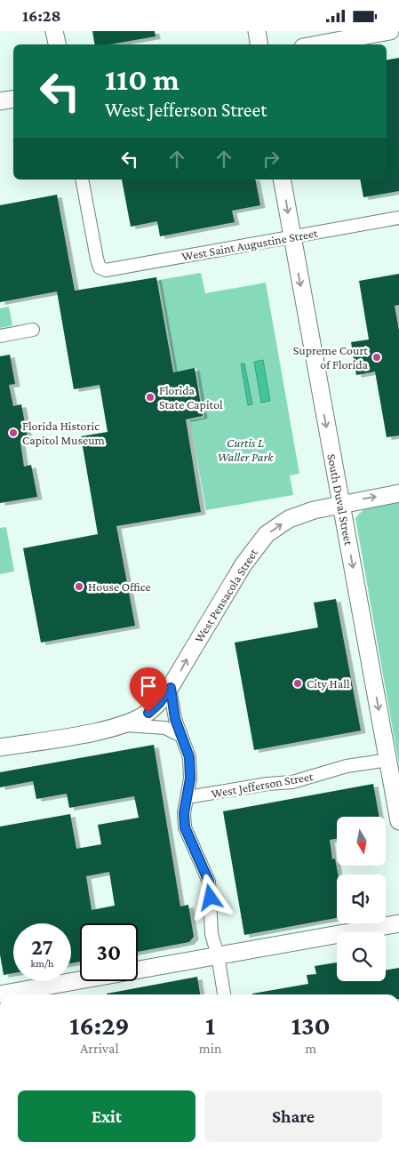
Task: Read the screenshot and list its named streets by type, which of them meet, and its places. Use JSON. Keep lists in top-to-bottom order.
{
  "streets": {
    "main road": ["South Duval Street", "West Pensacola Street"],
    "street": ["West Saint Augustine Street", "West Jefferson Street"]
  },
  "crossings": [
    ["West Saint Augustine Street", "South Duval Street"],
    ["South Duval Street", "West Pensacola Street"],
    ["South Duval Street", "West Jefferson Street"]
  ],
  "one_way": ["South Duval Street", "West Pensacola Street"],
  "parks": ["Curtis L Waller Park"],
  "places": [
    "Supreme Court of Florida",
    "Florida State Capitol",
    "Florida Historic Capitol Museum",
    "House Office",
    "City Hall"
  ],
  "north": "bottom",
  "page": {
    "status": "16:28",
    "turn": ["110 m", "West Jefferson Street"],
    "speed": "27 km/h",
    "limit": "30",
    "eta": [
      "16:29",
      "Arrival",
      "1",
      "min",
      "130",
      "m"
    ],
    "buttons": ["Exit", "Share"]
  }
}
